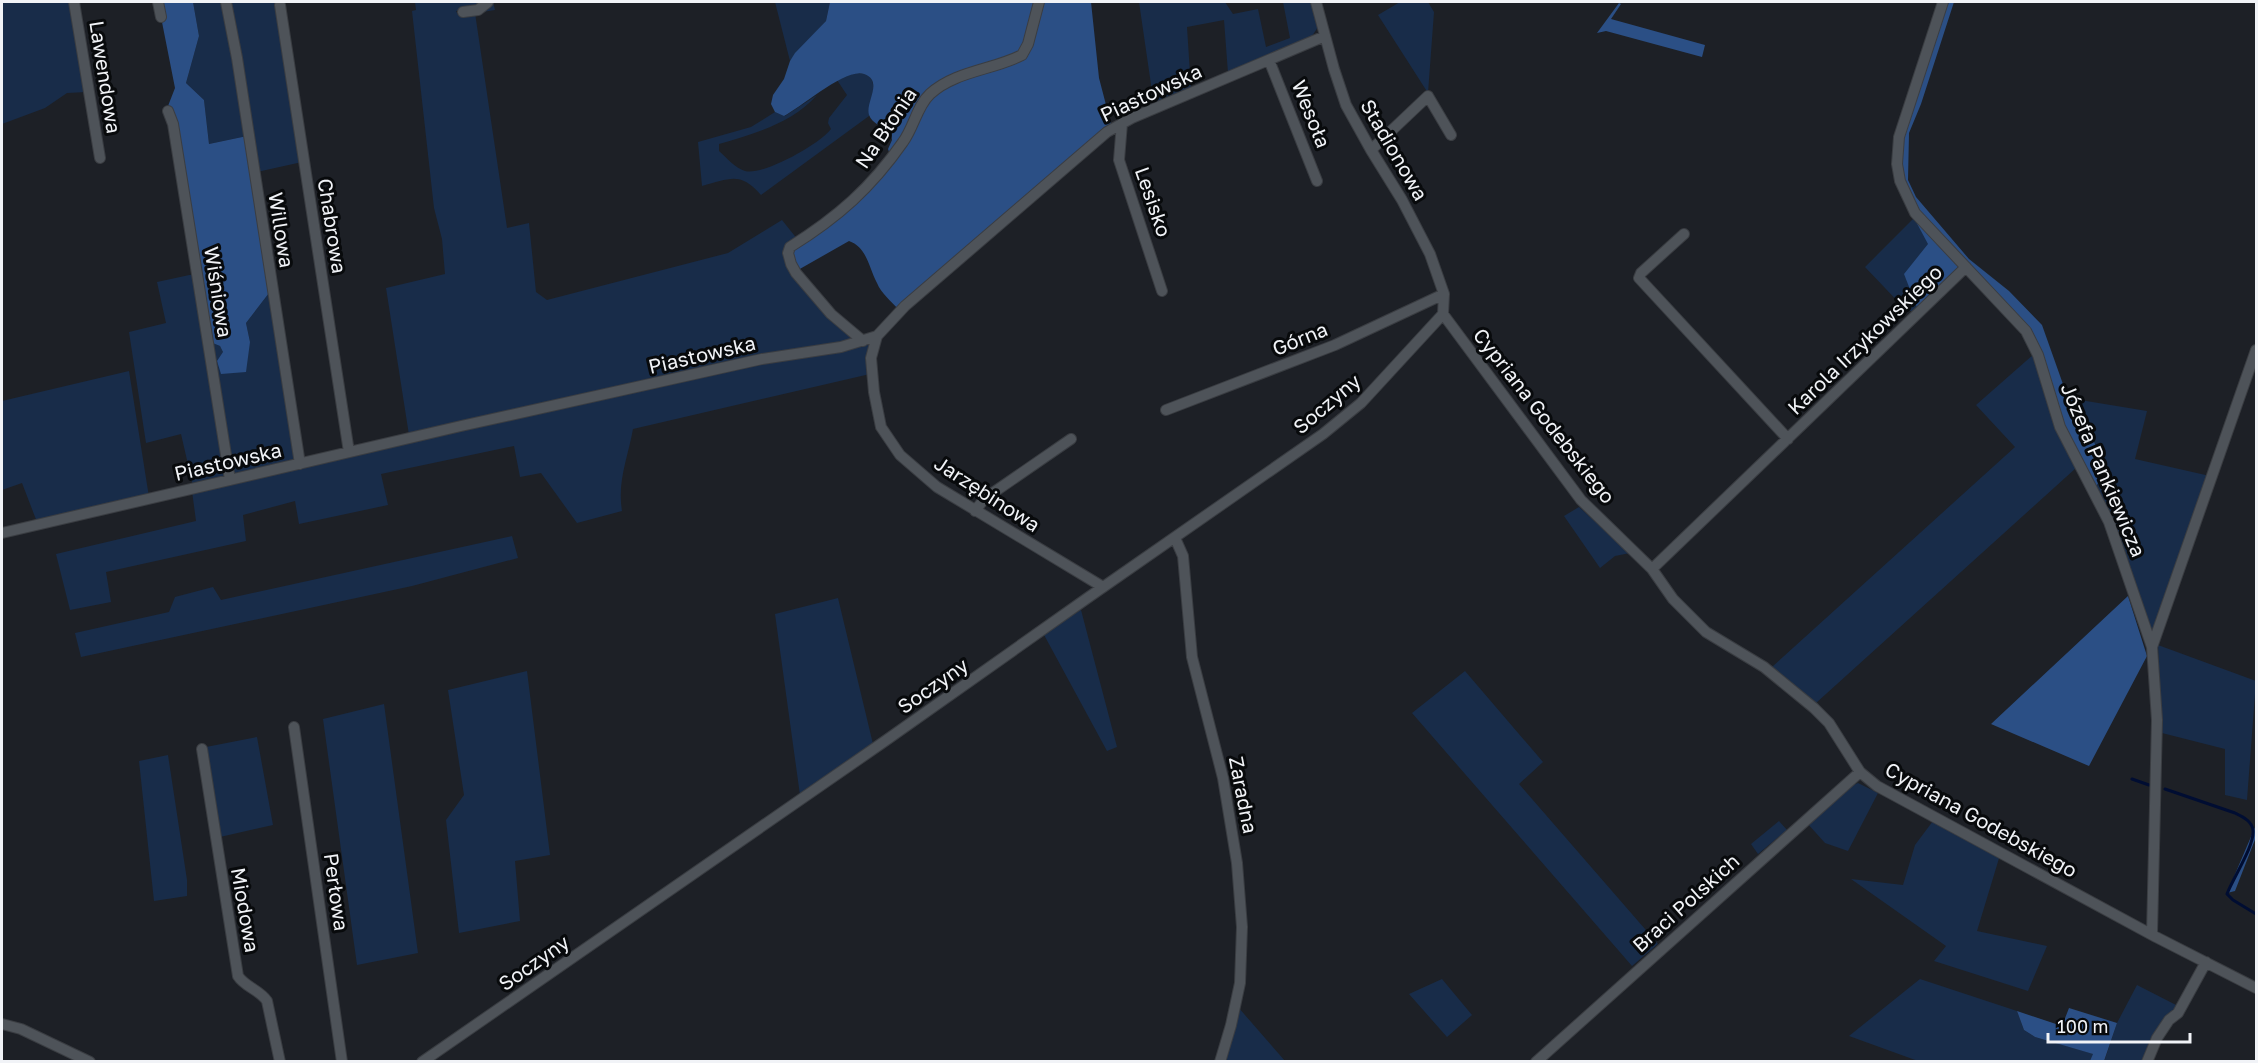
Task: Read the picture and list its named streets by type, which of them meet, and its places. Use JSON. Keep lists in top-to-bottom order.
{
  "streets": {
    "street": [
      "Lawendowa",
      "Piastowska",
      "Wesoła",
      "Na Błonia",
      "Stadionowa",
      "Lesisko",
      "Chabrowa",
      "Willowa",
      "Wiśniowa",
      "Górna",
      "Karola Irzykowskiego",
      "Soczyny",
      "Cypriana Godebskiego",
      "Józefa Pankiewicza",
      "Jarzębinowa",
      "Zaradna",
      "Perłowa",
      "Braci Polskich",
      "Miodowa"
    ]
  },
  "crossings": [
    ["Piastowska", "Wesoła"],
    ["Piastowska", "Na Błonia"],
    ["Piastowska", "Stadionowa"],
    ["Piastowska", "Lesisko"],
    ["Piastowska", "Chabrowa"],
    ["Piastowska", "Willowa"],
    ["Piastowska", "Wiśniowa"],
    ["Piastowska", "Jarzębinowa"],
    ["Stadionowa", "Górna"],
    ["Stadionowa", "Soczyny"],
    ["Stadionowa", "Cypriana Godebskiego"],
    ["Karola Irzykowskiego", "Cypriana Godebskiego"],
    ["Karola Irzykowskiego", "Józefa Pankiewicza"],
    ["Soczyny", "Cypriana Godebskiego"],
    ["Soczyny", "Jarzębinowa"],
    ["Soczyny", "Zaradna"],
    ["Cypriana Godebskiego", "Józefa Pankiewicza"],
    ["Cypriana Godebskiego", "Braci Polskich"]
  ],
  "scale_bar": "100 m"
}
